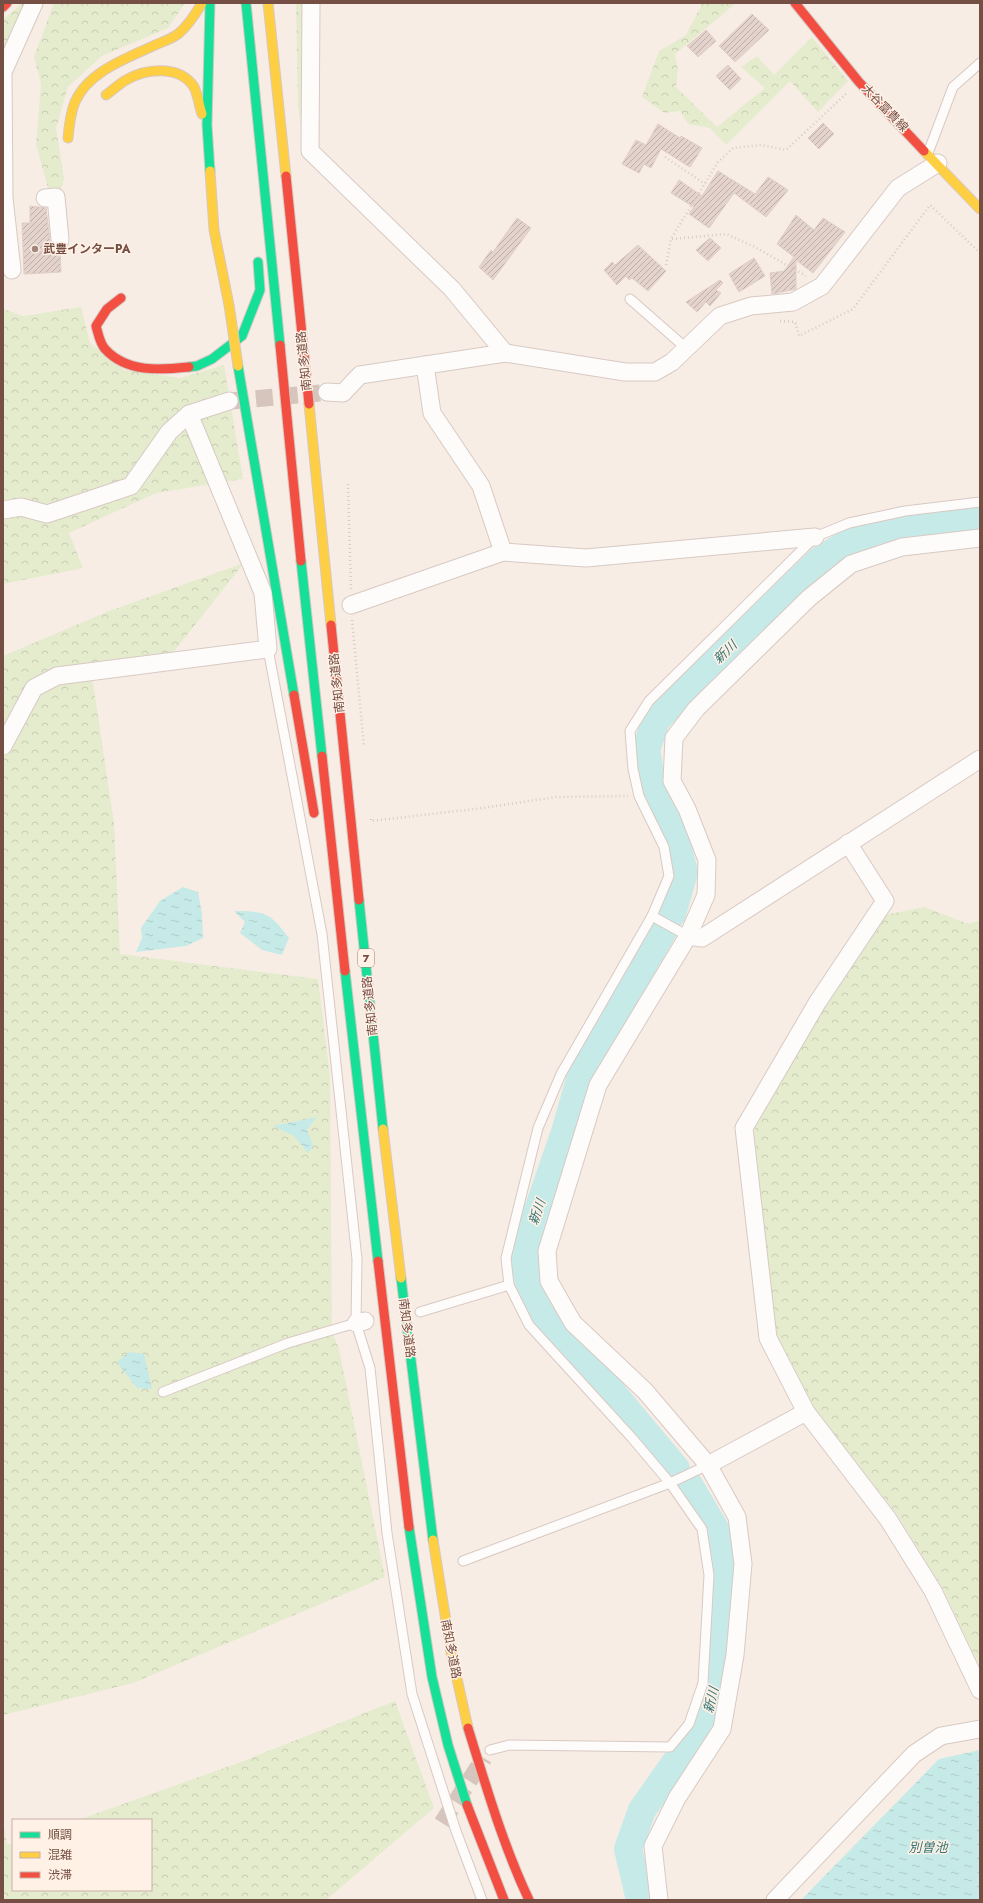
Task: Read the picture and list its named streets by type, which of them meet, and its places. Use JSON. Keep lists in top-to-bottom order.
{
  "streets": {
    "main road": ["大谷富貴線", "南知多道路", "7"]
  },
  "water": ["新川", "別曽池"],
  "places": ["武豊インターPA"],
  "legend": ["順調", "混雑", "渋滞"]
}
